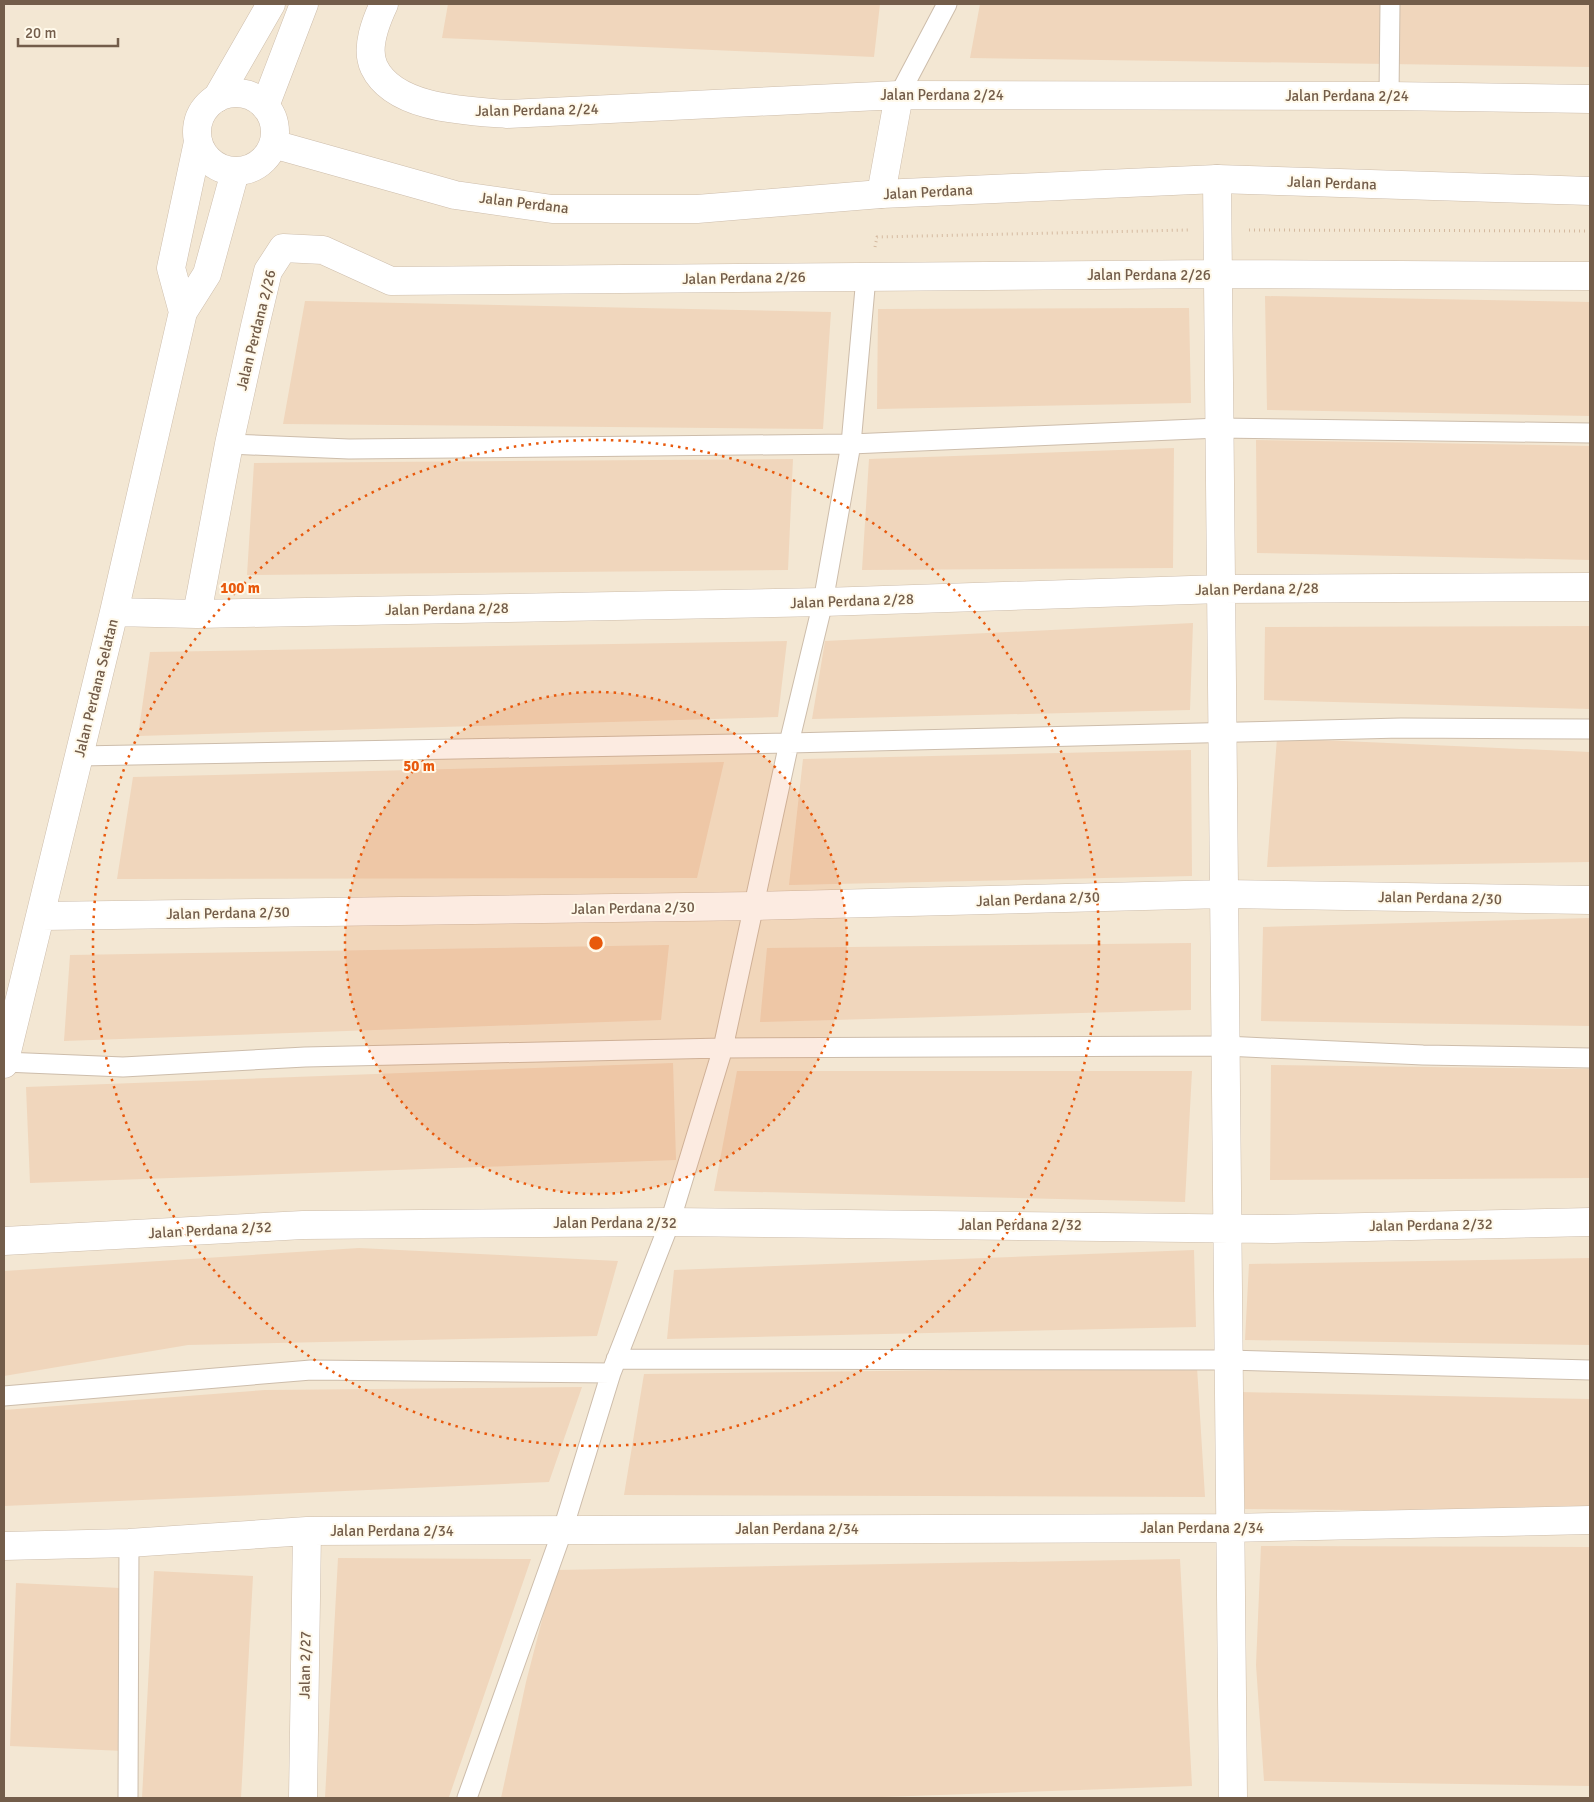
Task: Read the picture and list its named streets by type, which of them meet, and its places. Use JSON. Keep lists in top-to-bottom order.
{
  "streets": {
    "street": [
      "Jalan Perdana 2/24",
      "Jalan Perdana",
      "Jalan Perdana 2/26",
      "Jalan Perdana 2/28",
      "Jalan Perdana Selatan",
      "Jalan Perdana 2/30",
      "Jalan Perdana 2/32",
      "Jalan Perdana 2/34",
      "Jalan 2/27"
    ]
  },
  "crossings": [
    ["Jalan Perdana 2/26", "Jalan Perdana 2/28"],
    ["Jalan Perdana 2/28", "Jalan Perdana Selatan"],
    ["Jalan Perdana Selatan", "Jalan Perdana 2/30"],
    ["Jalan Perdana 2/34", "Jalan 2/27"]
  ],
  "scale_bar": "20 m",
  "rings": ["100 m", "50 m"]
}
